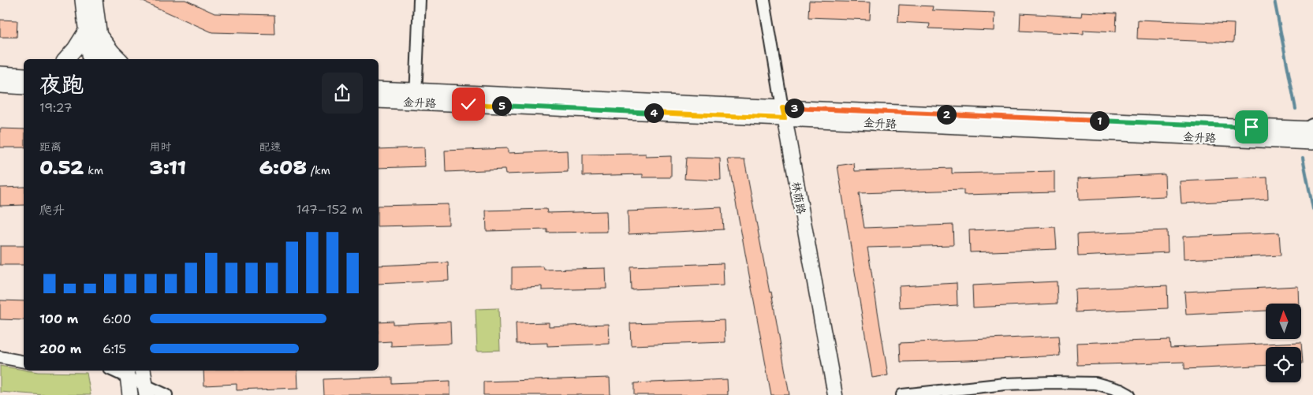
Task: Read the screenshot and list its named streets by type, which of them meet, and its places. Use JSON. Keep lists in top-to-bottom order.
{
  "streets": {
    "main road": ["金升路"],
    "street": ["林荫路"]
  },
  "crossings": [
    ["金升路", "林荫路"]
  ],
  "north": "top",
  "page": {
    "heading": ["夜跑", "19:27"],
    "pins": [
      "5",
      "3",
      "4",
      "2",
      "1"
    ],
    "stats": [
      ["距离", "0.52 km"],
      ["用时", "3:11"],
      ["配速", "6:08 /km"]
    ],
    "chart": ["爬升", "147–152 m"],
    "list": [
      {
        "name": "100 m",
        "note": "6:00"
      },
      {
        "name": "200 m",
        "note": "6:15"
      }
    ]
  }
}
